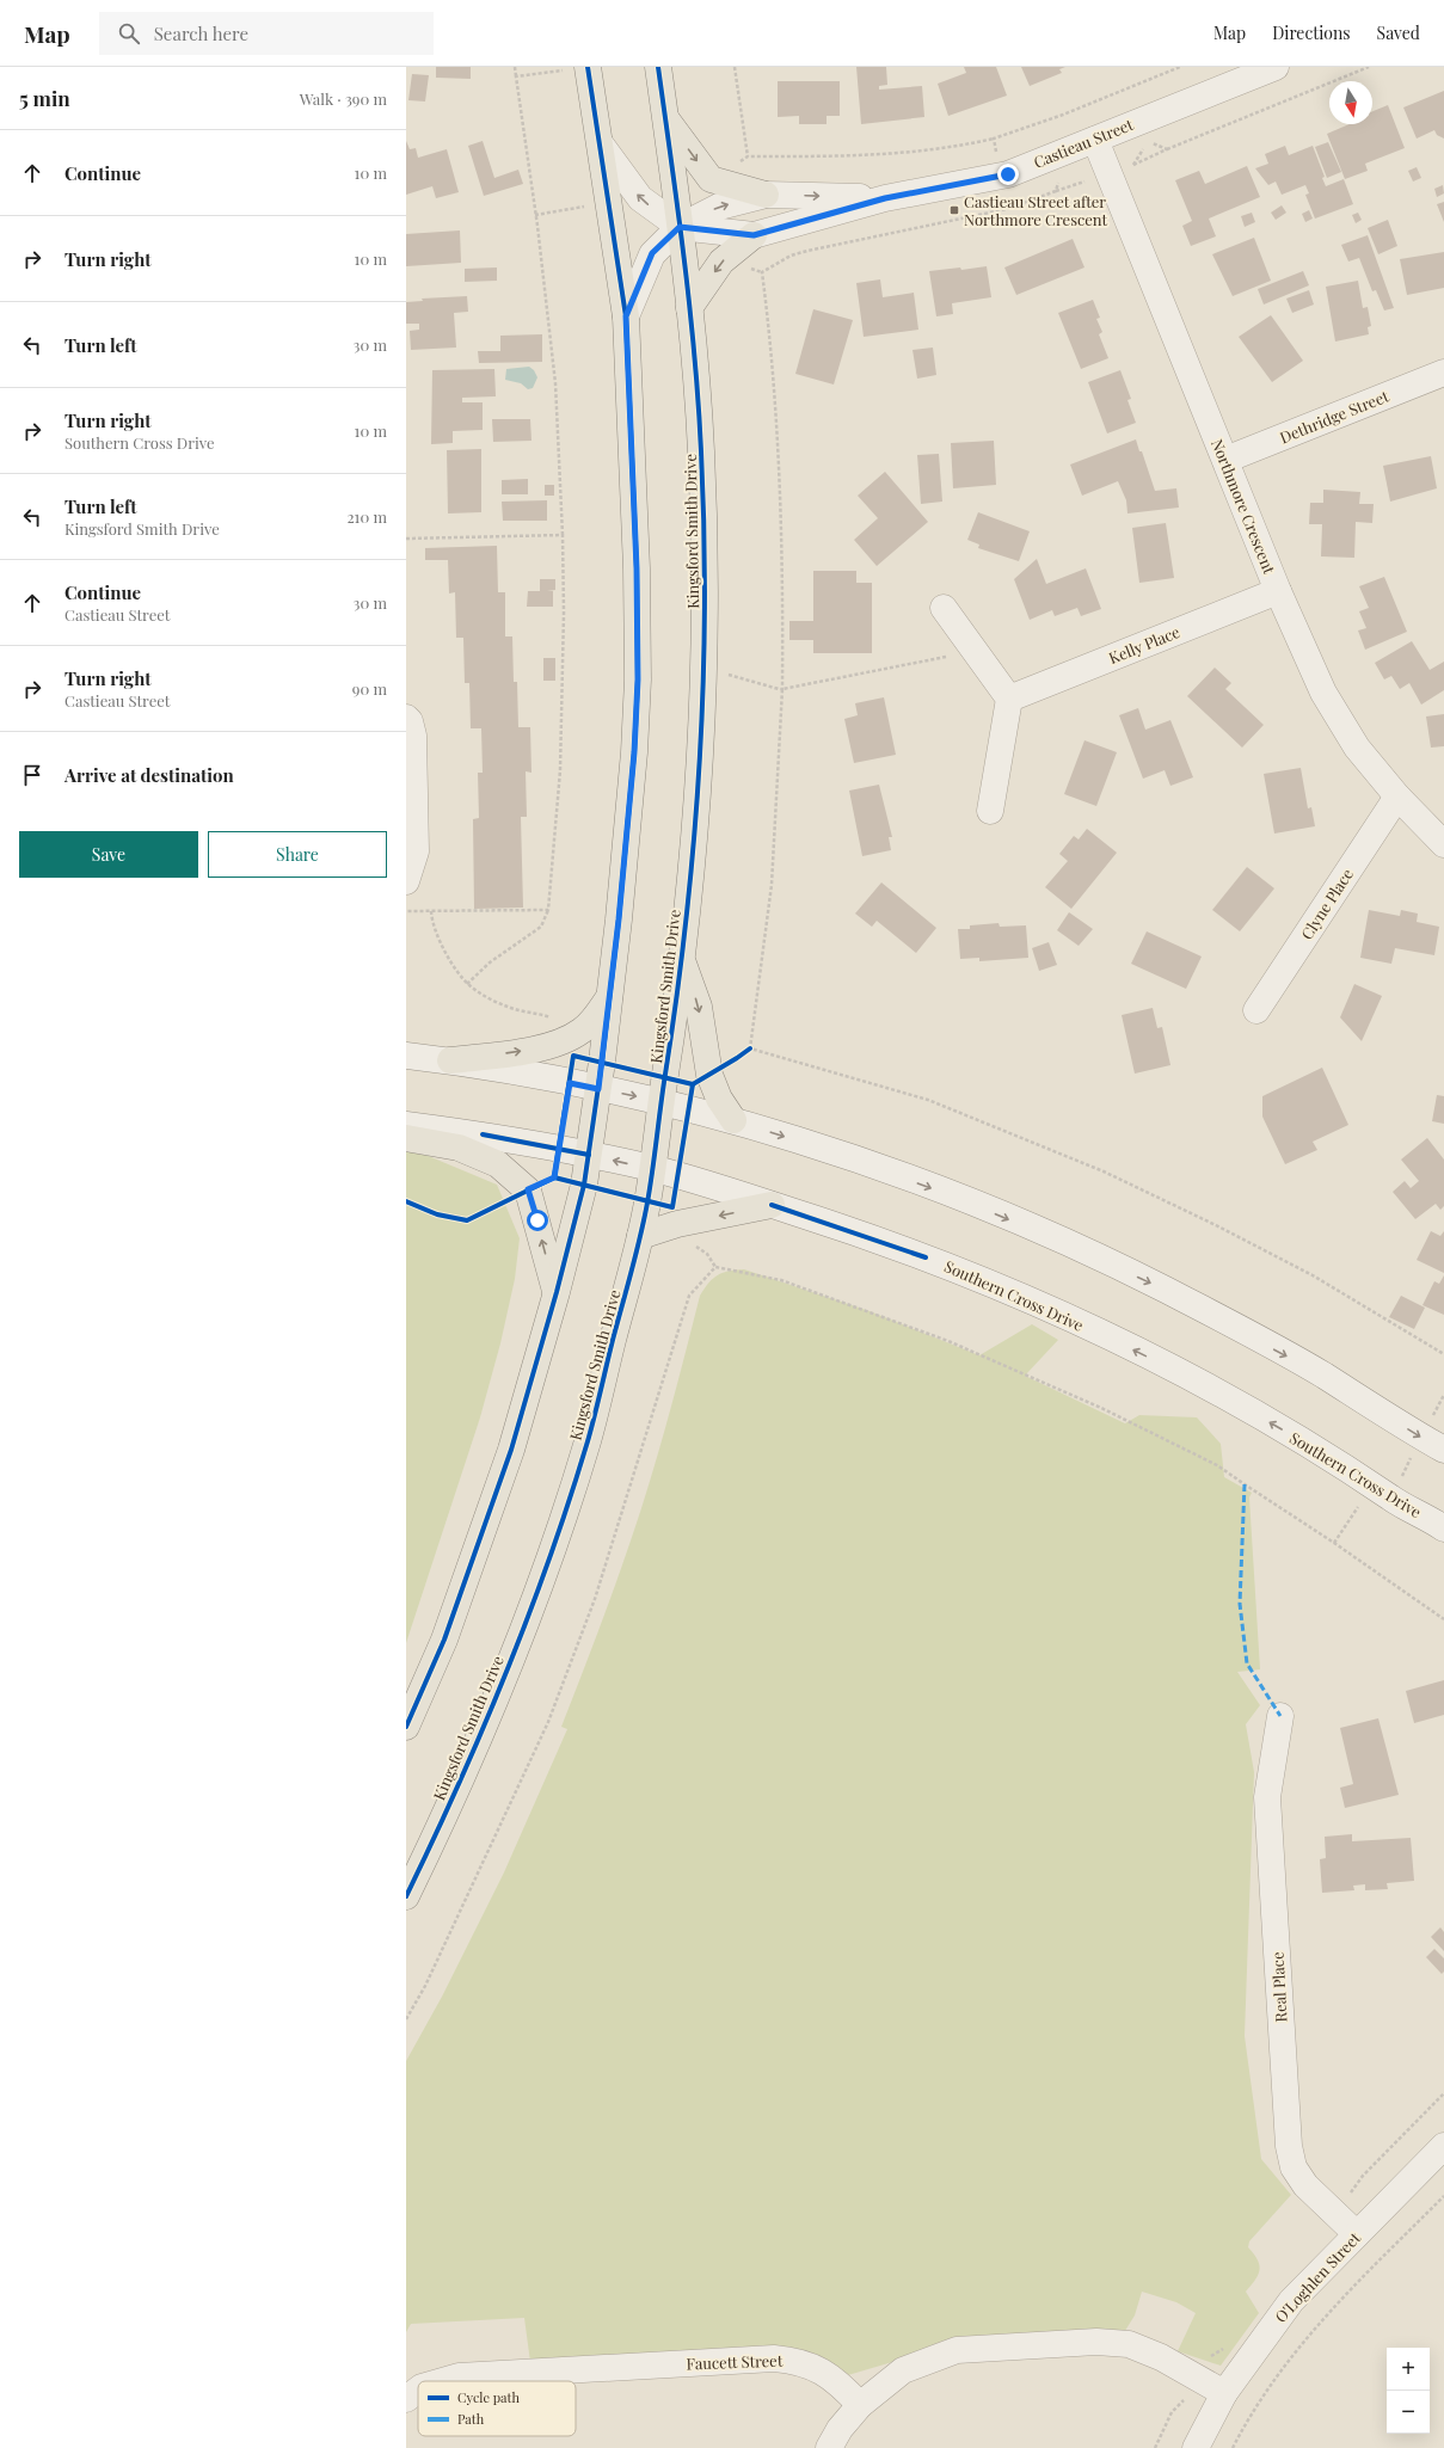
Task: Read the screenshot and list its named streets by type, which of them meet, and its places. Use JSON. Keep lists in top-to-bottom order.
{
  "streets": {
    "main road": ["Kingsford Smith Drive"],
    "street": [
      "Castieau Street",
      "Dethridge Street",
      "Northmore Crescent",
      "Kelly Place",
      "Clyne Place",
      "Southern Cross Drive",
      "Real Place",
      "O'Loghlen Street",
      "Faucett Street"
    ]
  },
  "crossings": [
    ["Castieau Street", "Northmore Crescent"],
    ["Castieau Street", "Kingsford Smith Drive"],
    ["Dethridge Street", "Northmore Crescent"],
    ["Northmore Crescent", "Kelly Place"],
    ["Northmore Crescent", "Clyne Place"],
    ["Kingsford Smith Drive", "Southern Cross Drive"],
    ["Real Place", "O'Loghlen Street"]
  ],
  "places": {
    "transit": ["Castieau Street after Northmore Crescent"]
  },
  "legend": ["Cycle path", "Path"],
  "north": "bottom",
  "page": {
    "header": "Map",
    "search": "Search here",
    "nav": ["Map", "Directions", "Saved"],
    "heading": ["5 min", "Walk · 390 m"],
    "list": [
      ["Continue", "10 m"],
      ["Turn right", "10 m"],
      ["Turn left", "30 m"],
      ["Turn right", "Southern Cross Drive", "10 m"],
      ["Turn left", "Kingsford Smith Drive", "210 m"],
      ["Continue", "Castieau Street", "30 m"],
      ["Turn right", "Castieau Street", "90 m"],
      "Arrive at destination"
    ],
    "buttons": ["Save", "Share"],
    "map_buttons": ["+", "−"]
  }
}
